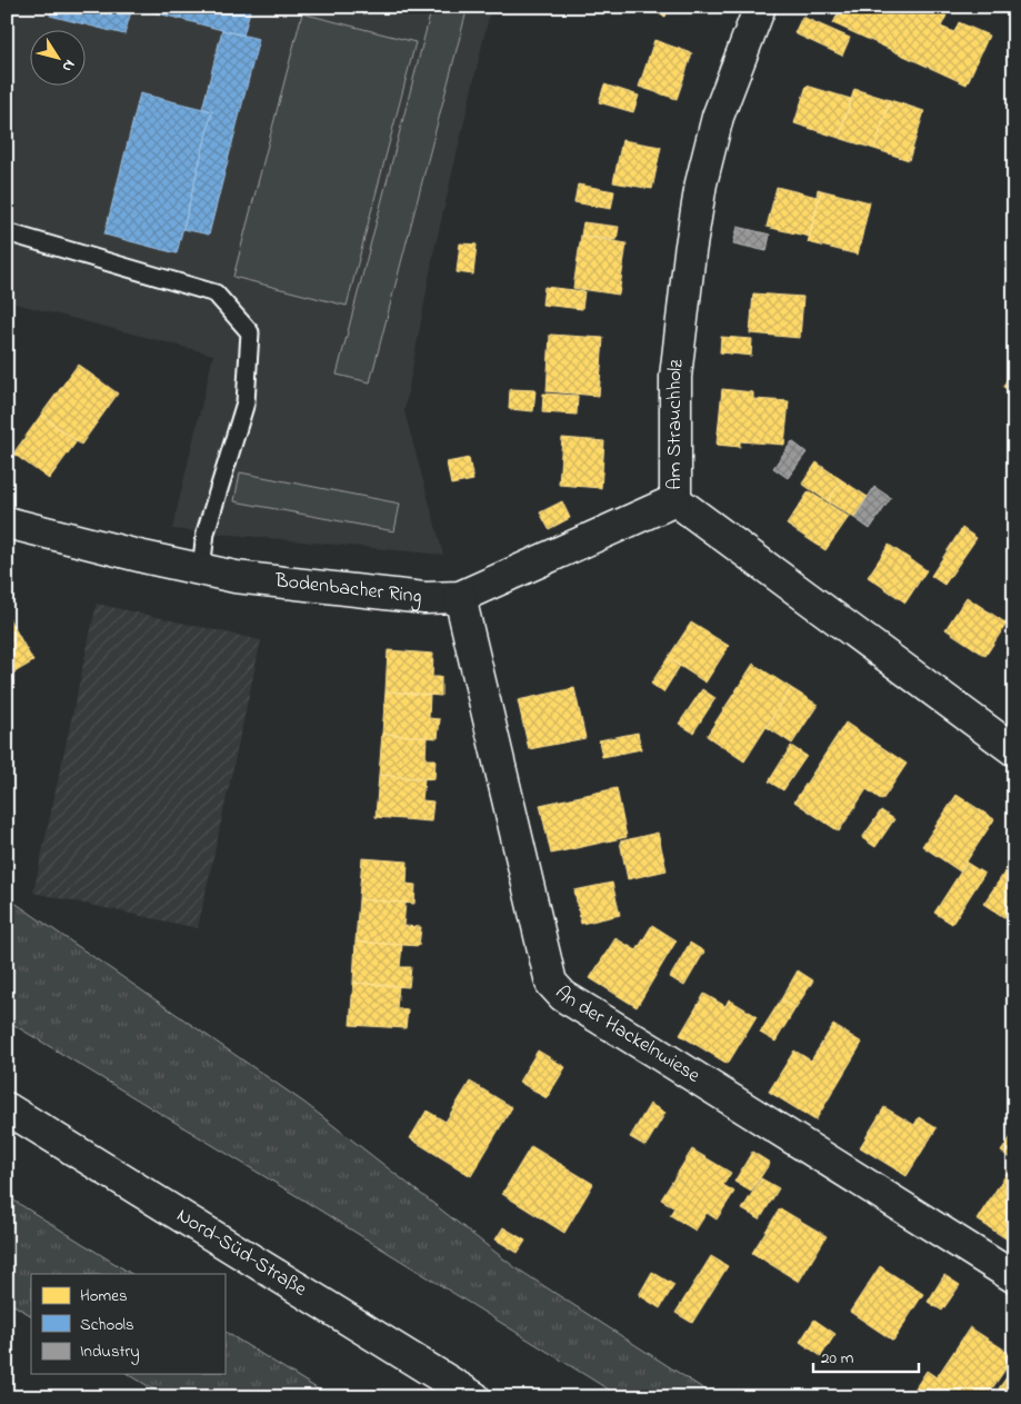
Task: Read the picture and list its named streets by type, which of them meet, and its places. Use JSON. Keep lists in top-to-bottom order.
{
  "streets": {
    "street": [
      "Am Strauchholz",
      "Bodenbacher Ring",
      "An der Hackelnwiese",
      "Nord-Süd-Straße"
    ]
  },
  "crossings": [
    ["Am Strauchholz", "Bodenbacher Ring"],
    ["Bodenbacher Ring", "An der Hackelnwiese"]
  ],
  "legend": ["Homes", "Schools", "Industry"],
  "scale_bar": "20 m",
  "north": "bottom right"
}
